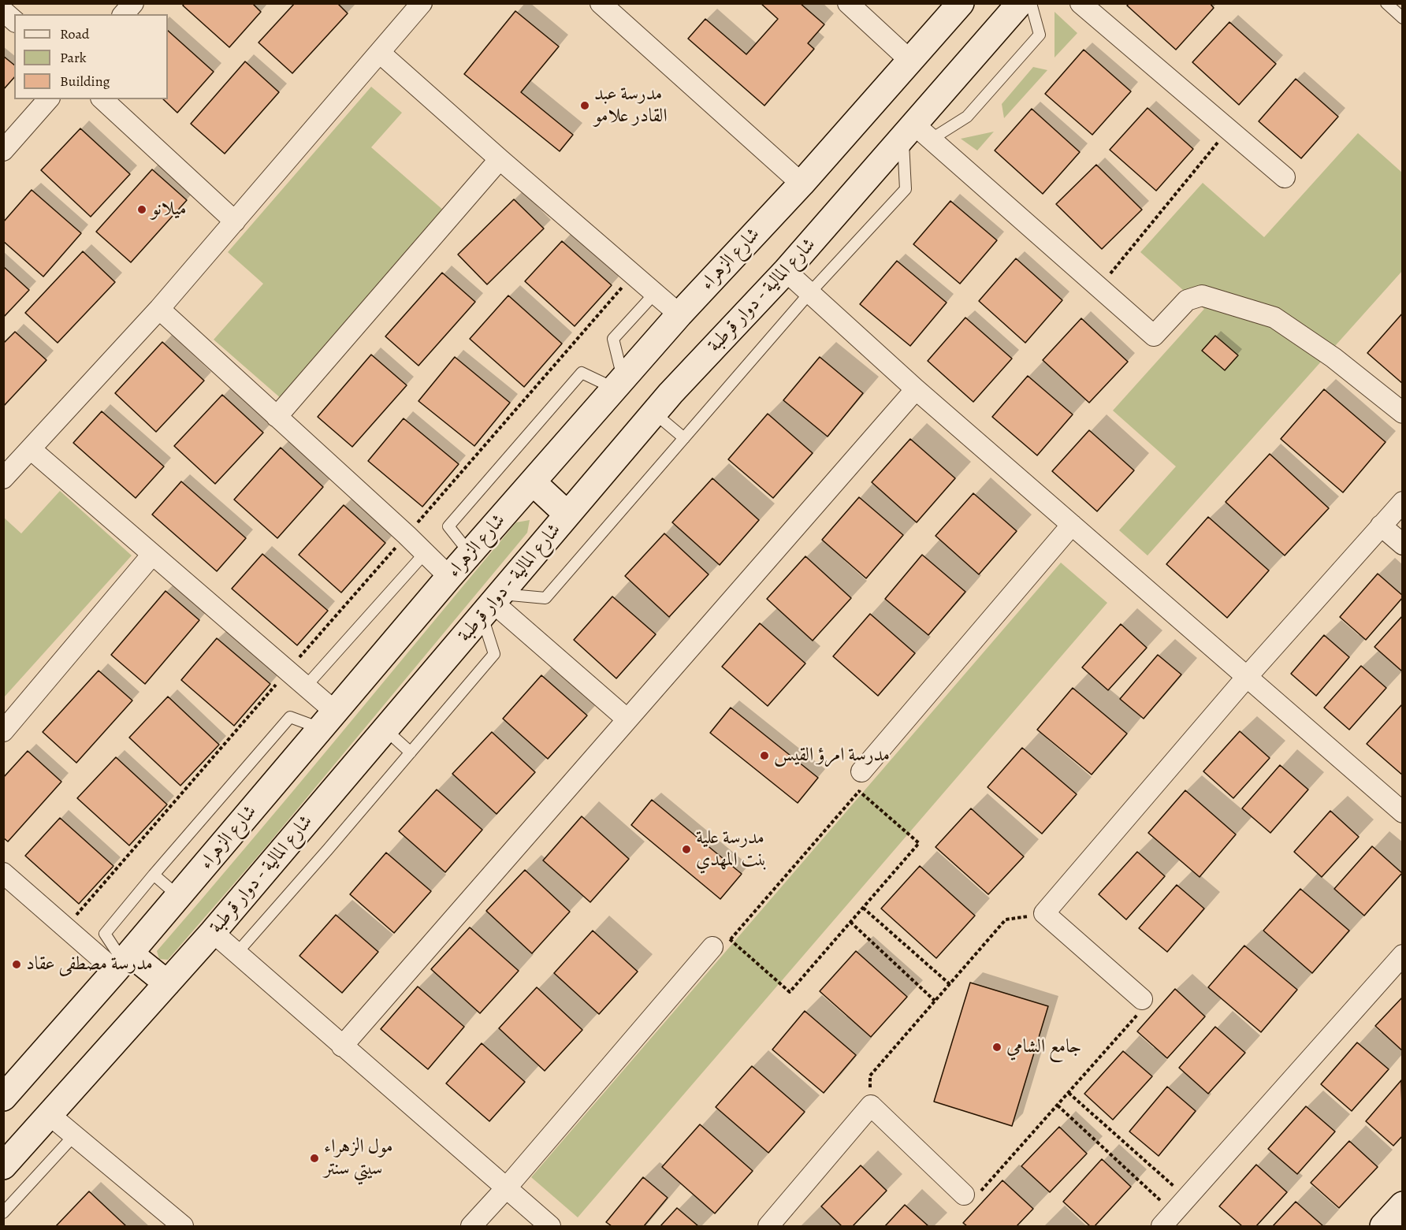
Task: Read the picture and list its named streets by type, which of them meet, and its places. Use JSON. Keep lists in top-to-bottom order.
{
  "streets": {
    "main road": ["شارع الزهراء", "شارع المالية - دوار قرطبة"]
  },
  "places": [
    "مدرسة عبد القادر علامو",
    "ميلانو",
    "مدرسة امرؤ القيس",
    "مدرسة علية بنت المهدي",
    "مدرسة مصطفى عقاد",
    "جامع الشامي",
    "مول الزهراء سيتي سنتر"
  ],
  "legend": ["Road", "Park", "Building"]
}
